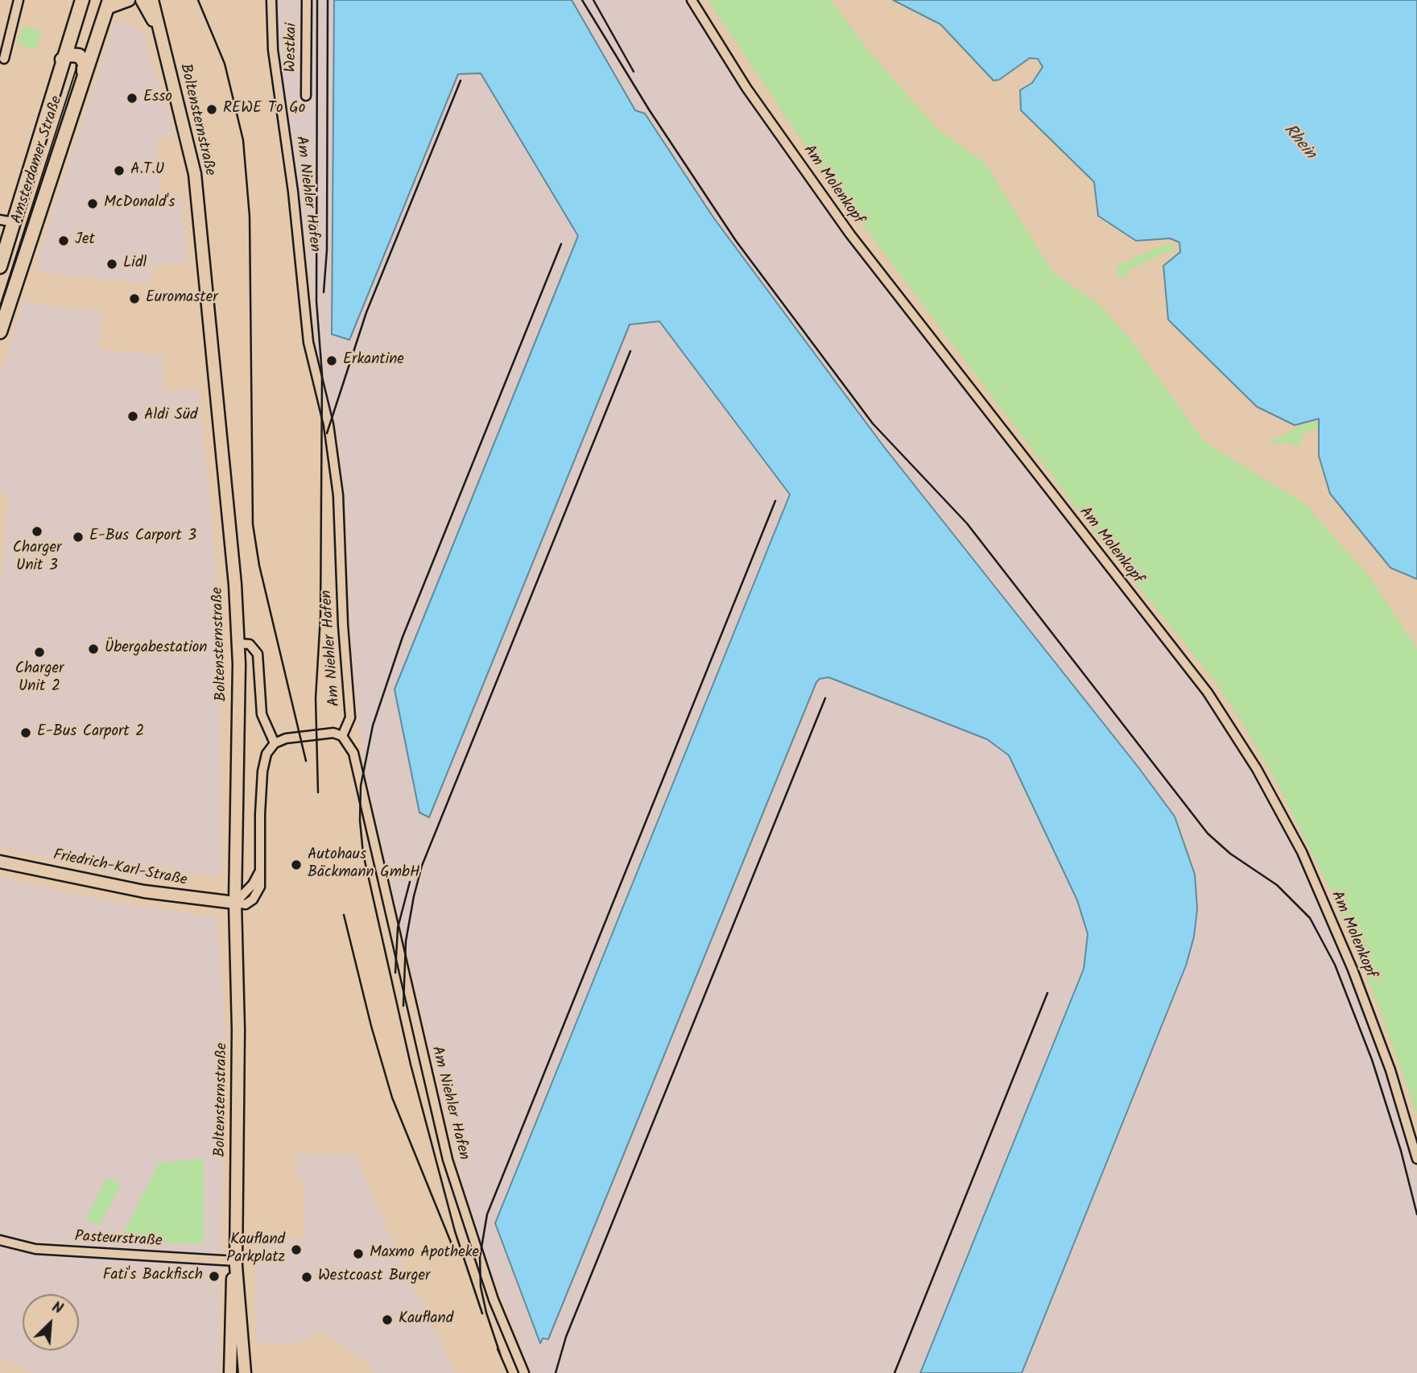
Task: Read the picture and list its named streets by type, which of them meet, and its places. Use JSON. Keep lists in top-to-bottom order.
{
  "streets": {
    "main road": ["Boltensternstraße", "Amsterdamer Straße", "Friedrich-Karl-Straße"],
    "street": [
      "Westkai",
      "Am Molenkopf",
      "Am Niehler Hafen",
      "Pasteurstraße"
    ]
  },
  "crossings": [
    ["Boltensternstraße", "Friedrich-Karl-Straße"],
    ["Boltensternstraße", "Pasteurstraße"]
  ],
  "water": ["Rhein"],
  "places": [
    "Esso",
    "REWE To Go",
    "A.T.U",
    "McDonald's",
    "Jet",
    "Lidl",
    "Euromaster",
    "Erkantine",
    "Aldi Süd",
    "Charger Unit 3",
    "E-Bus Carport 3",
    "Übergabestation",
    "Charger Unit 2",
    "E-Bus Carport 2",
    "Autohaus Bäckmann GmbH",
    "Kaufland Parkplatz",
    "Maxmo Apotheke",
    "Fati's Backfisch",
    "Westcoast Burger",
    "Kaufland"
  ],
  "north": "top right"
}
